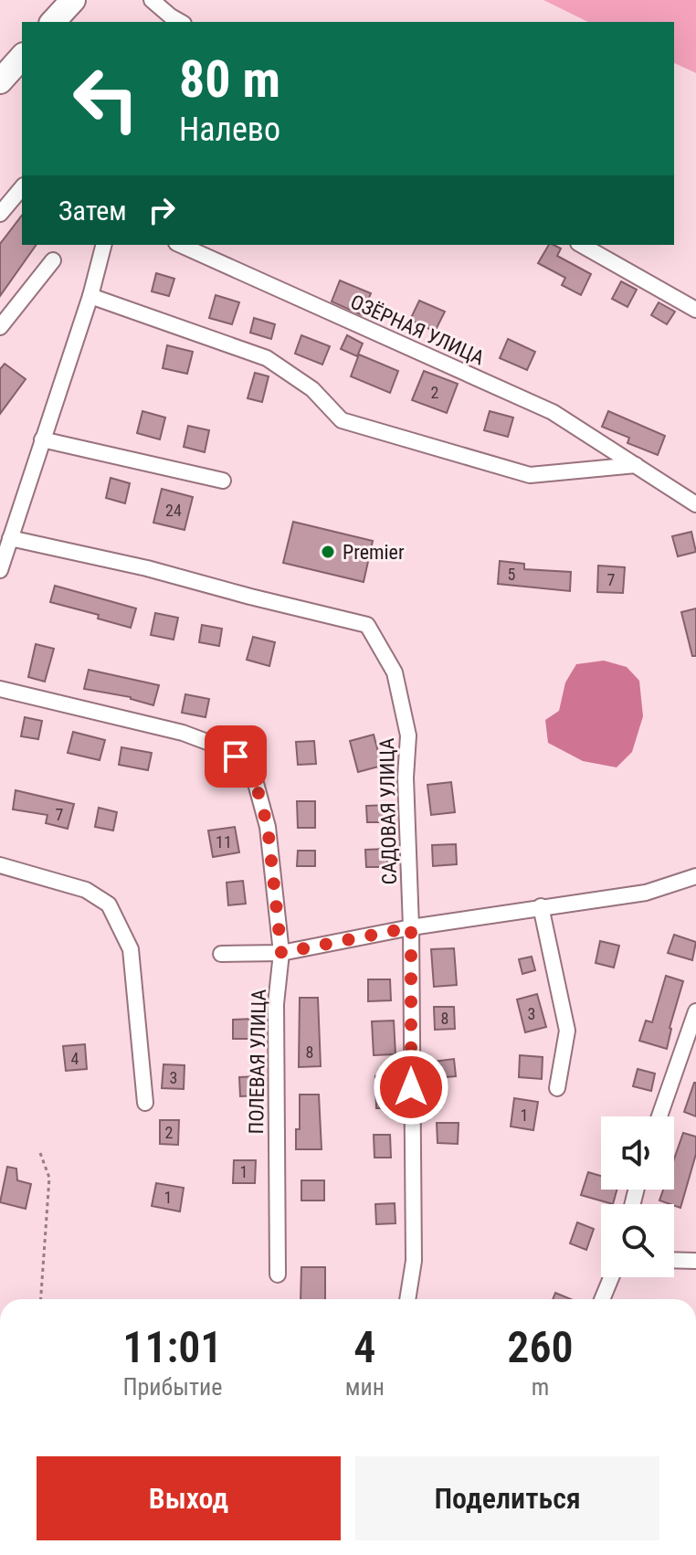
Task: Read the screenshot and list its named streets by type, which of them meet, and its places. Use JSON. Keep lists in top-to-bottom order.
{
  "streets": {
    "street": ["ОЗЁРНАЯ УЛИЦА", "САДОВАЯ УЛИЦА", "ПОЛЕВАЯ УЛИЦА"]
  },
  "places": ["Premier"],
  "house_numbers": [
    "2",
    "24",
    "5",
    "7",
    "7",
    "11",
    "3",
    "8",
    "8",
    "4",
    "3",
    "1",
    "2",
    "1",
    "1"
  ],
  "page": {
    "turn": ["80 m", "Налево"],
    "then": "Затем",
    "eta": [
      "11:01",
      "Прибытие",
      "4",
      "мин",
      "260",
      "m"
    ],
    "buttons": ["Выход", "Поделиться"]
  }
}
